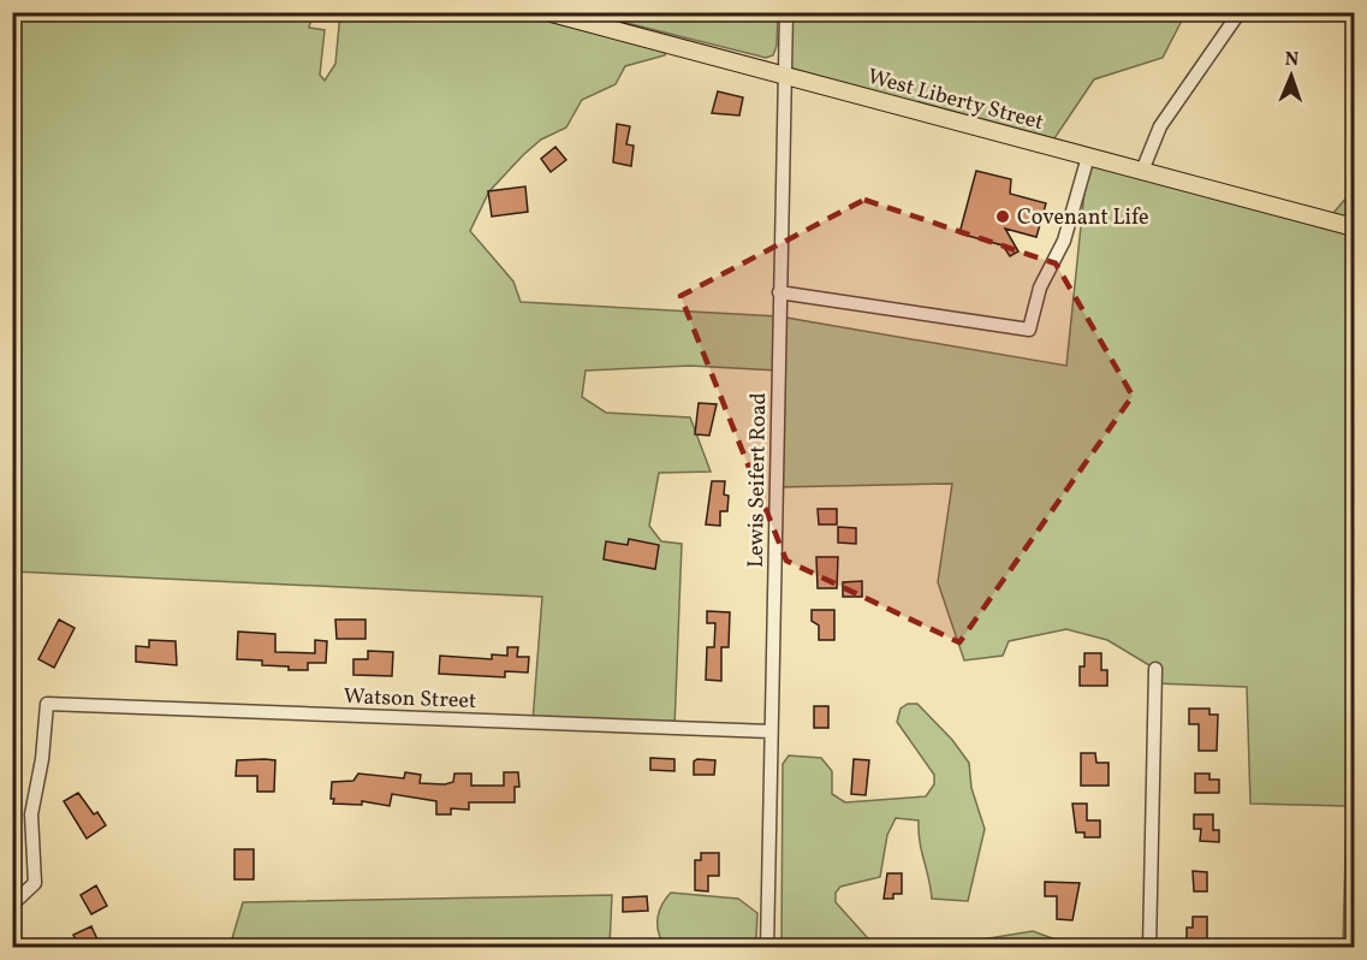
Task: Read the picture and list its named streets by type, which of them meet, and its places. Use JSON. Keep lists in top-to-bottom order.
{
  "streets": {
    "main road": ["West Liberty Street"],
    "street": ["Lewis Seifert Road", "Watson Street"]
  },
  "crossings": [
    ["West Liberty Street", "Lewis Seifert Road"],
    ["Lewis Seifert Road", "Watson Street"]
  ],
  "places": ["Covenant Life"],
  "north": "top"
}
